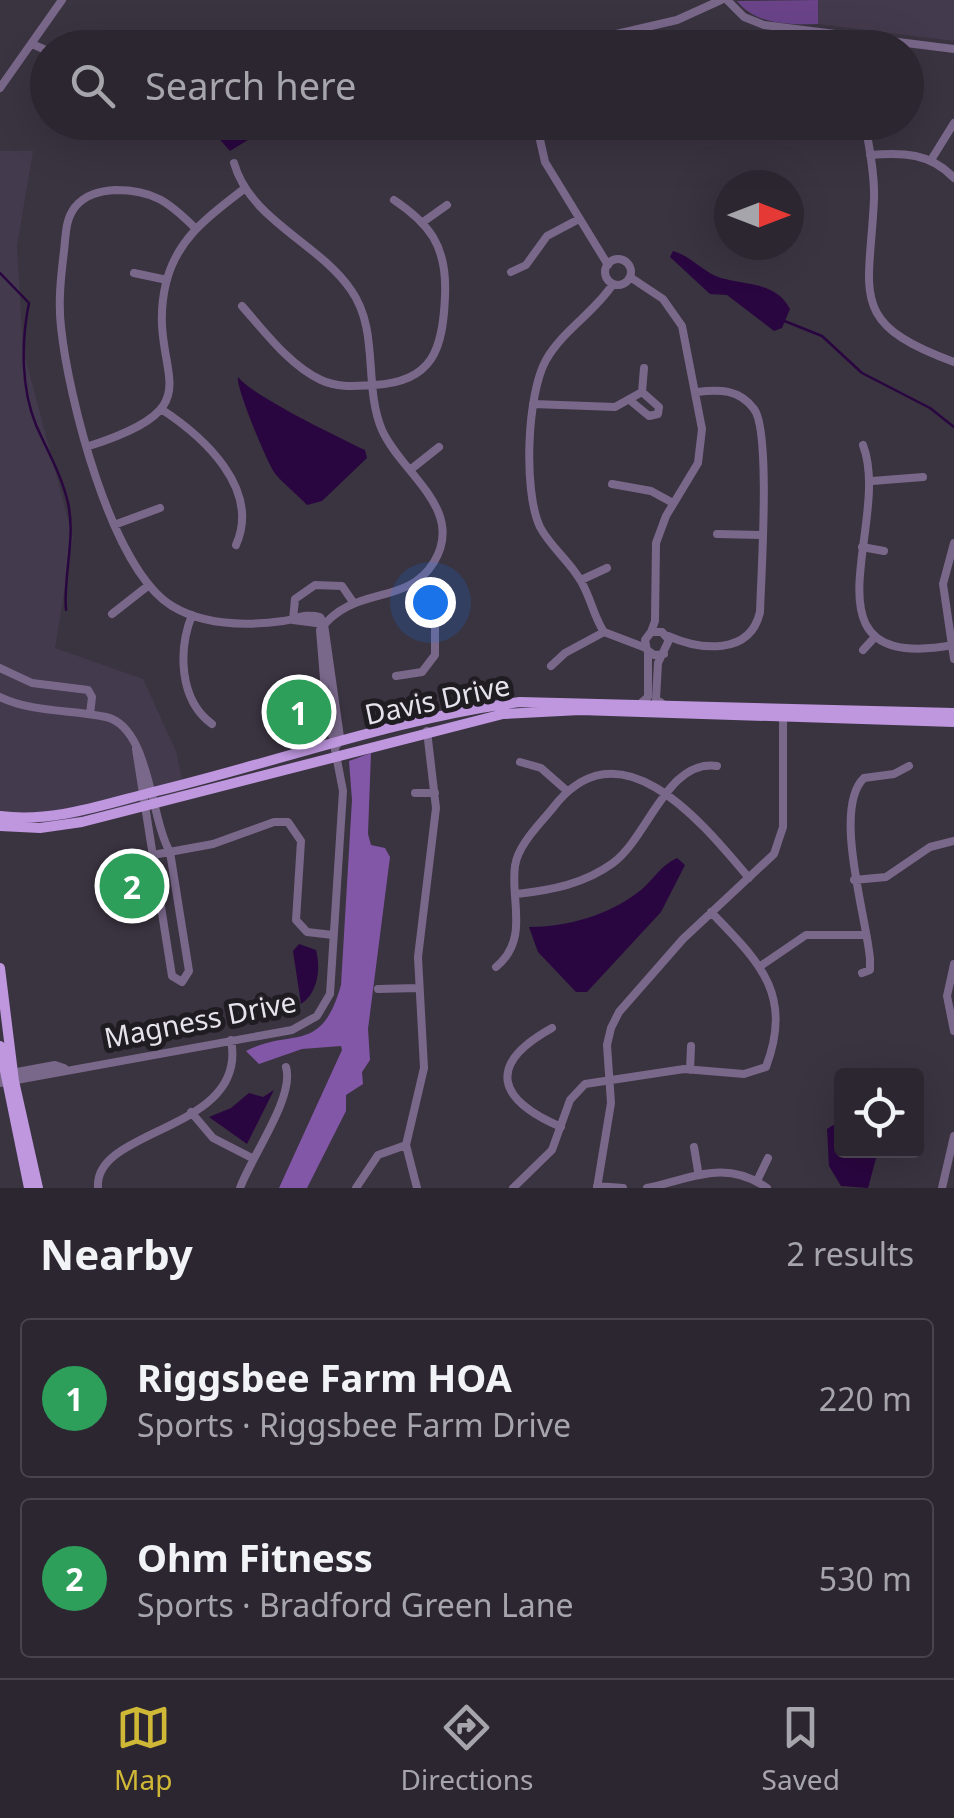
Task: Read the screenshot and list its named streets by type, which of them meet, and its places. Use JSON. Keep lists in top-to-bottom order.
{
  "streets": {
    "main road": ["Davis Drive"],
    "street": ["Magness Drive"]
  },
  "crossings": [
    ["Davis Drive", "Magness Drive"]
  ],
  "north": "right",
  "page": {
    "search": "Search here",
    "pins": ["1", "2"],
    "heading": ["Nearby", "2 results"],
    "list": [
      {
        "mark": "1",
        "name": "Riggsbee Farm HOA",
        "note": "Sports · Riggsbee Farm Drive",
        "value": "220 m"
      },
      {
        "mark": "2",
        "name": "Ohm Fitness",
        "note": "Sports · Bradford Green Lane",
        "value": "530 m"
      }
    ],
    "nav": ["Map", "Directions", "Saved"]
  }
}
